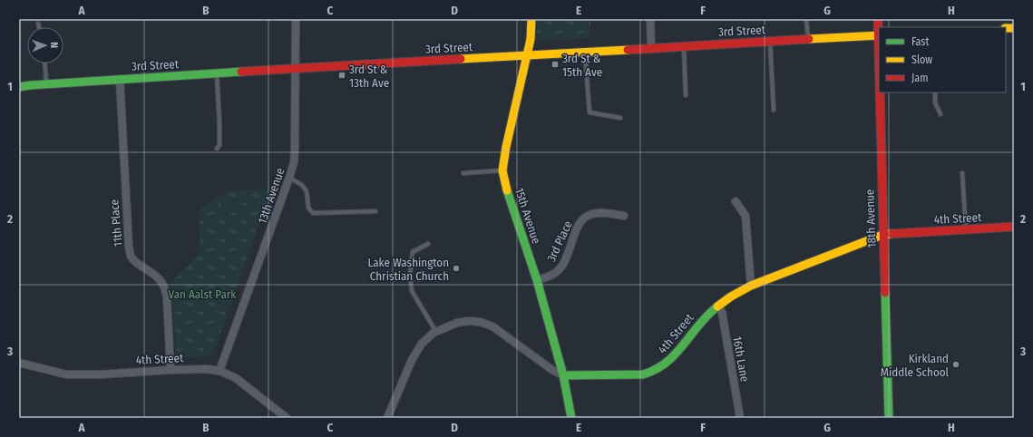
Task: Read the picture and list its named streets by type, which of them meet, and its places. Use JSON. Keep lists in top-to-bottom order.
{
  "streets": {
    "street": [
      "3rd Street",
      "13th Avenue",
      "15th Avenue",
      "18th Avenue",
      "4th Street",
      "11th Place",
      "3rd Place",
      "16th Lane"
    ]
  },
  "crossings": [
    ["3rd Street", "13th Avenue"],
    ["3rd Street", "15th Avenue"],
    ["3rd Street", "18th Avenue"],
    ["3rd Street", "11th Place"],
    ["13th Avenue", "4th Street"],
    ["15th Avenue", "4th Street"],
    ["15th Avenue", "3rd Place"],
    ["18th Avenue", "4th Street"],
    ["4th Street", "11th Place"],
    ["4th Street", "16th Lane"]
  ],
  "parks": ["Van Aalst Park"],
  "places": {
    "transit": ["3rd St & 15th Ave", "3rd St & 13th Ave"],
    "other": ["Lake Washington Christian Church", "Kirkland Middle School"]
  },
  "legend": ["Fast", "Slow", "Jam"],
  "north": "right",
  "grid": {
    "columns": [
      "A",
      "B",
      "C",
      "D",
      "E",
      "F",
      "G",
      "H"
    ],
    "rows": ["1", "2", "3"]
  }
}
